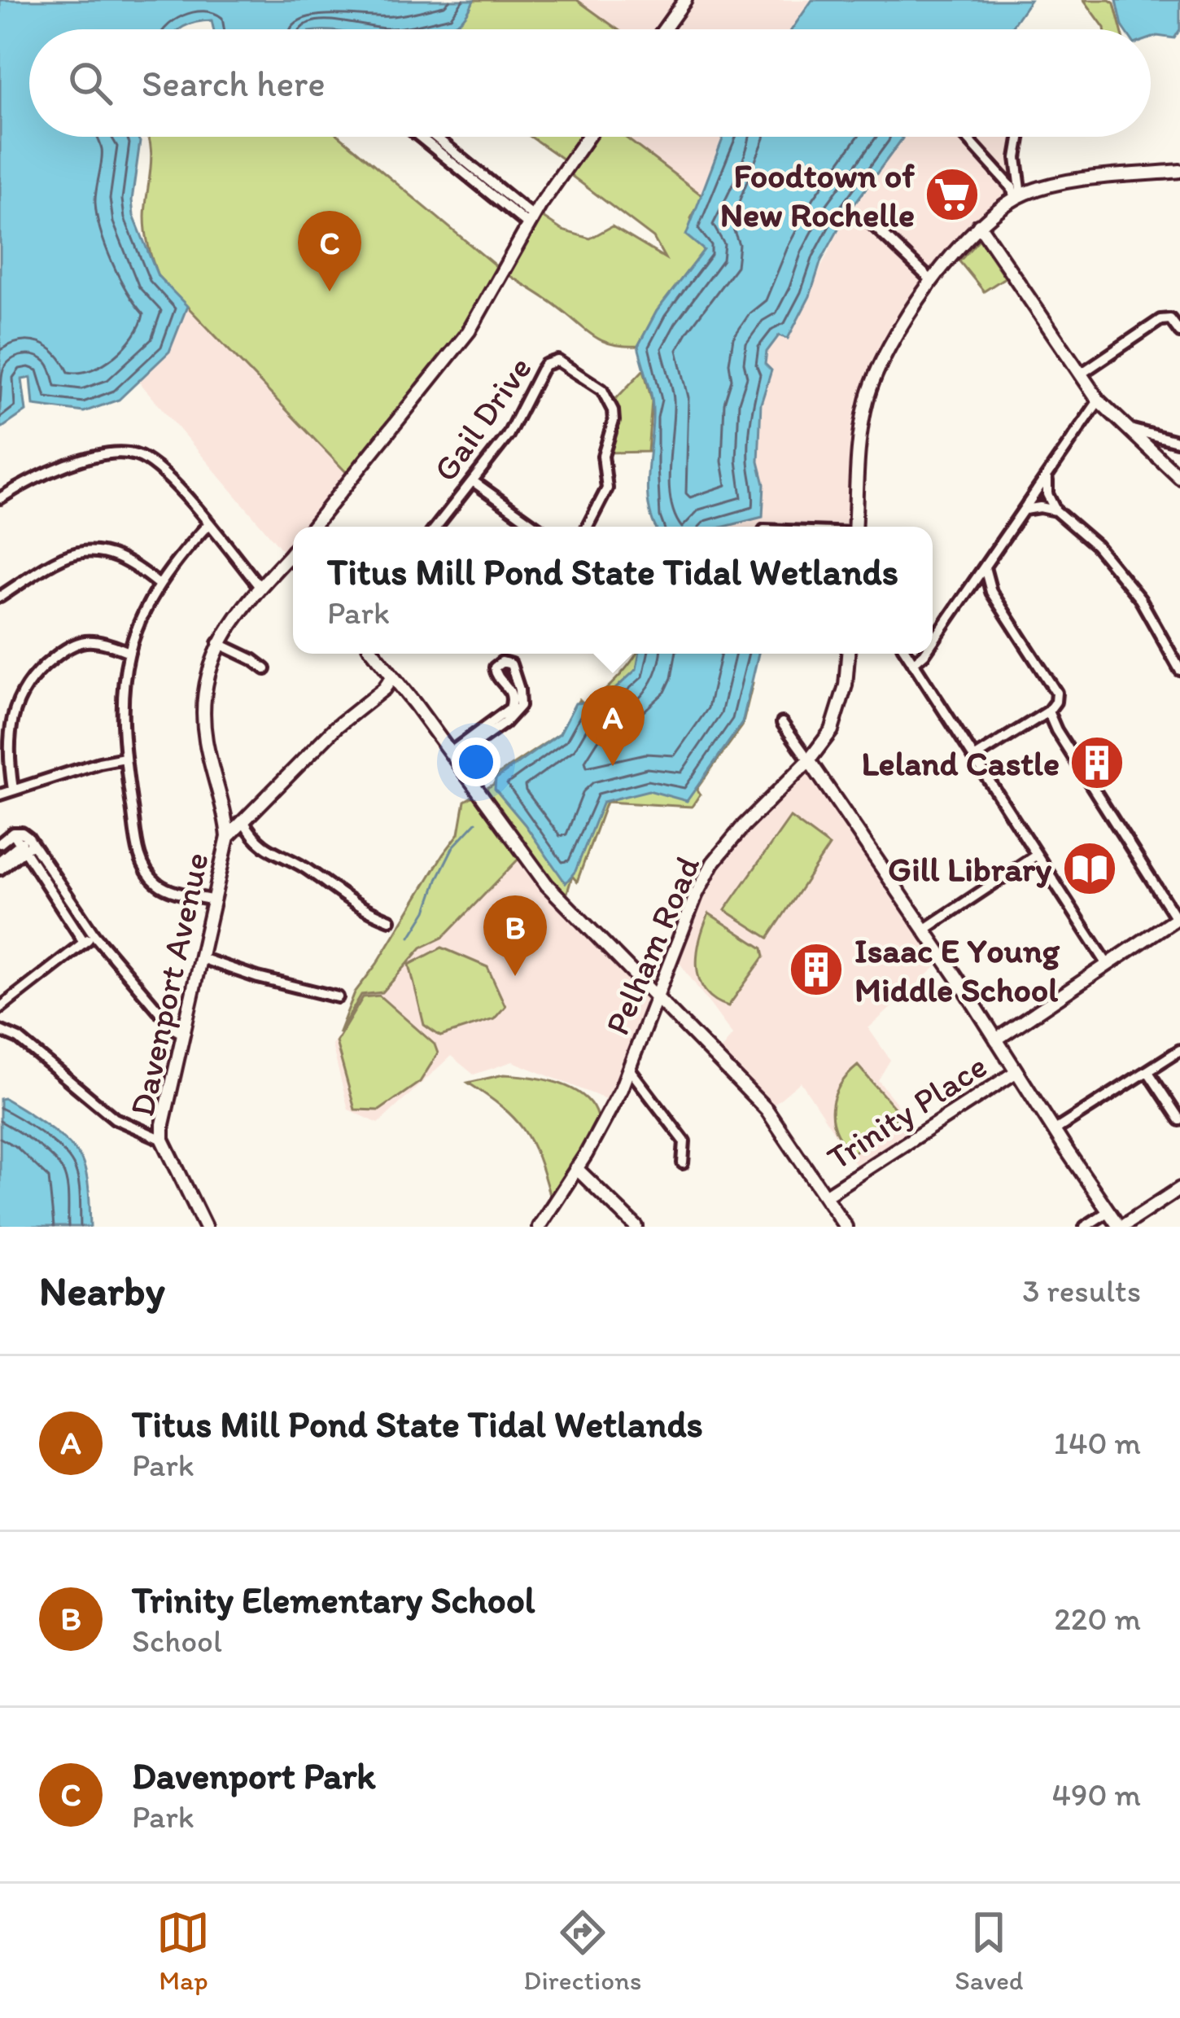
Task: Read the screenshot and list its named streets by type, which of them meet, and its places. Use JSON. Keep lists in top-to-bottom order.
{
  "streets": {
    "street": [
      "Gail Drive",
      "Pelham Road",
      "Davenport Avenue",
      "Trinity Place"
    ]
  },
  "places": {
    "supermarket": ["Foodtown of New Rochelle"],
    "building": ["Leland Castle", "Isaac E Young Middle School"],
    "library": ["Gill Library"]
  },
  "page": {
    "search": "Search here",
    "pins": ["C", "A", "B"],
    "popup": ["Titus Mill Pond State Tidal Wetlands", "Park"],
    "heading": ["Nearby", "3 results"],
    "list": [
      {
        "mark": "A",
        "name": "Titus Mill Pond State Tidal Wetlands",
        "note": "Park",
        "value": "140 m"
      },
      {
        "mark": "B",
        "name": "Trinity Elementary School",
        "note": "School",
        "value": "220 m"
      },
      {
        "mark": "C",
        "name": "Davenport Park",
        "note": "Park",
        "value": "490 m"
      }
    ],
    "nav": ["Map", "Directions", "Saved"]
  }
}
